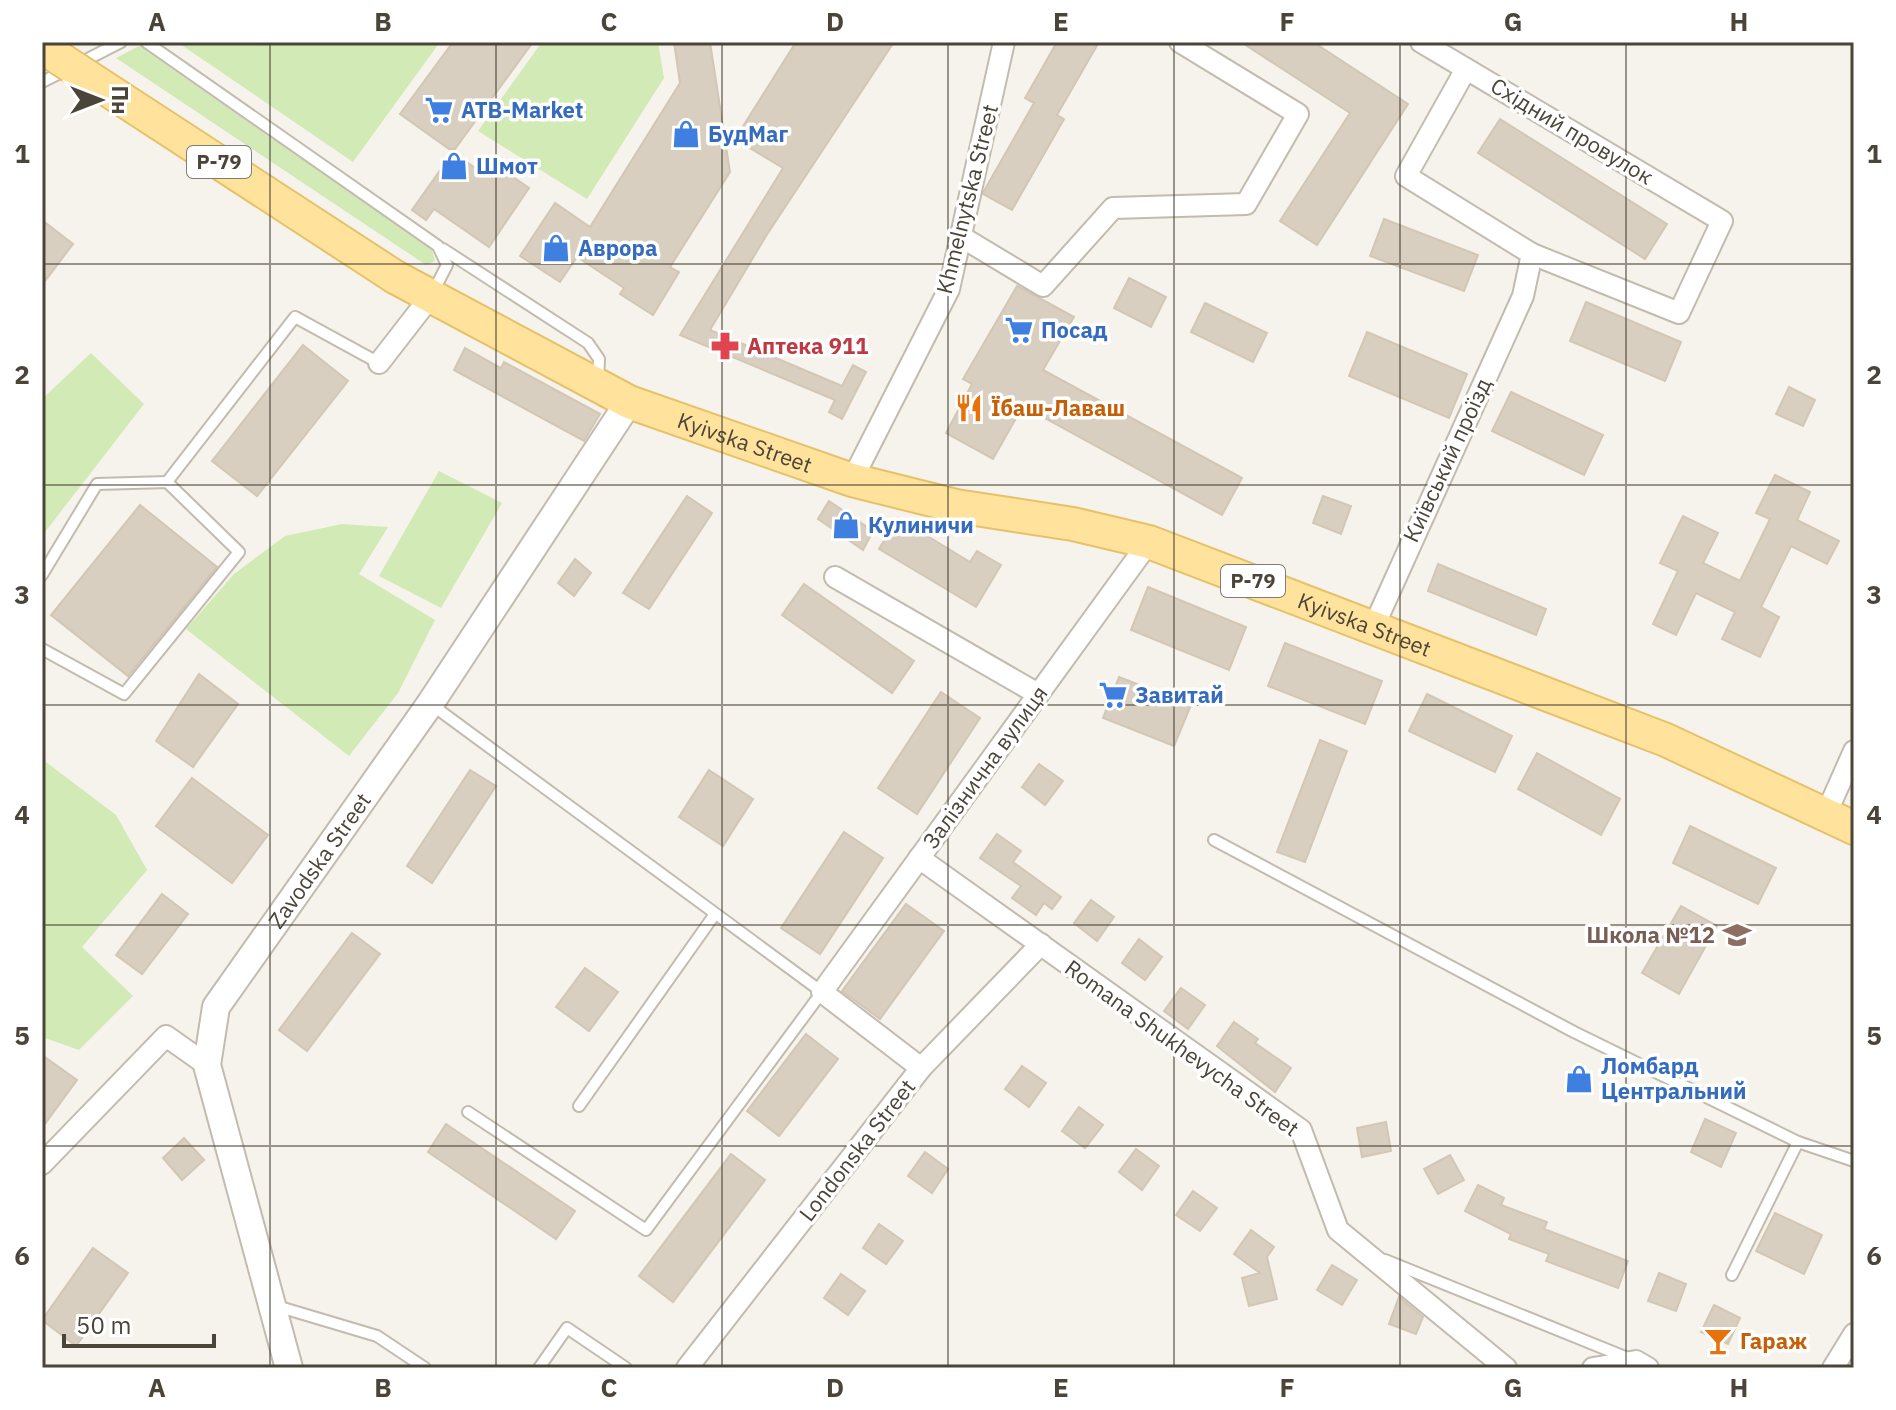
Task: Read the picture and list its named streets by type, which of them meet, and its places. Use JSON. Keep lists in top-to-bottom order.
{
  "streets": {
    "main road": ["Р-79", "Kyivska Street"],
    "street": [
      "Східний провулок",
      "Khmelnytska Street",
      "Київський проїзд",
      "Залізнична вулиця",
      "Zavodska Street",
      "Romana Shukhevycha Street",
      "Londonska Street"
    ]
  },
  "crossings": [
    ["Східний провулок", "Київський проїзд"],
    ["Р-79", "Kyivska Street"],
    ["Р-79", "Zavodska Street"],
    ["Khmelnytska Street", "Kyivska Street"],
    ["Kyivska Street", "Київський проїзд"],
    ["Kyivska Street", "Залізнична вулиця"],
    ["Kyivska Street", "Zavodska Street"],
    ["Залізнична вулиця", "Romana Shukhevycha Street"],
    ["Romana Shukhevycha Street", "Londonska Street"]
  ],
  "places": {
    "supermarket": ["ATB-Market", "Посад", "Завитай"],
    "shop": [
      "БудМаг",
      "Шмот",
      "Аврора",
      "Кулиничи",
      "Ломбард Центральний"
    ],
    "pharmacy": ["Аптека 911"],
    "restaurant": ["Їбаш-Лаваш"],
    "school or university": ["Школа №12"],
    "bar": ["Гараж"]
  },
  "scale_bar": "50 m",
  "north": "right",
  "grid": {
    "columns": [
      "A",
      "B",
      "C",
      "D",
      "E",
      "F",
      "G",
      "H"
    ],
    "rows": [
      "1",
      "2",
      "3",
      "4",
      "5",
      "6"
    ]
  }
}
